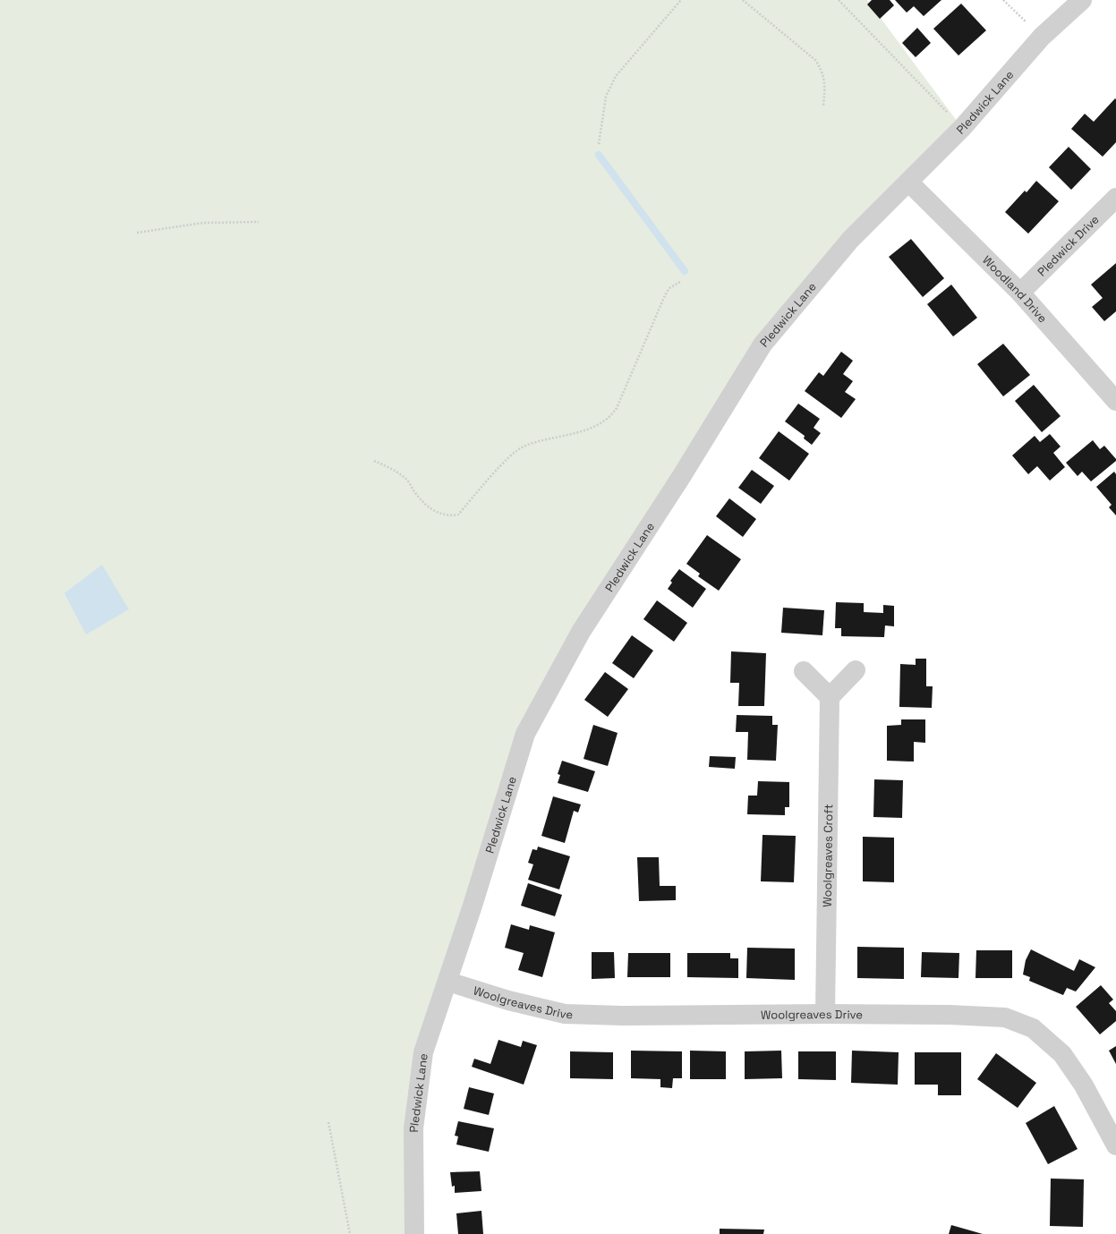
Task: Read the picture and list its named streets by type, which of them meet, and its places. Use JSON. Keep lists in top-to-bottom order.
{
  "streets": {
    "street": [
      "Pledwick Lane",
      "Pledwick Drive",
      "Woodland Drive",
      "Woolgreaves Croft",
      "Woolgreaves Drive"
    ]
  },
  "crossings": [
    ["Pledwick Lane", "Woodland Drive"],
    ["Pledwick Lane", "Woolgreaves Drive"],
    ["Pledwick Drive", "Woodland Drive"],
    ["Woolgreaves Croft", "Woolgreaves Drive"]
  ]
}
